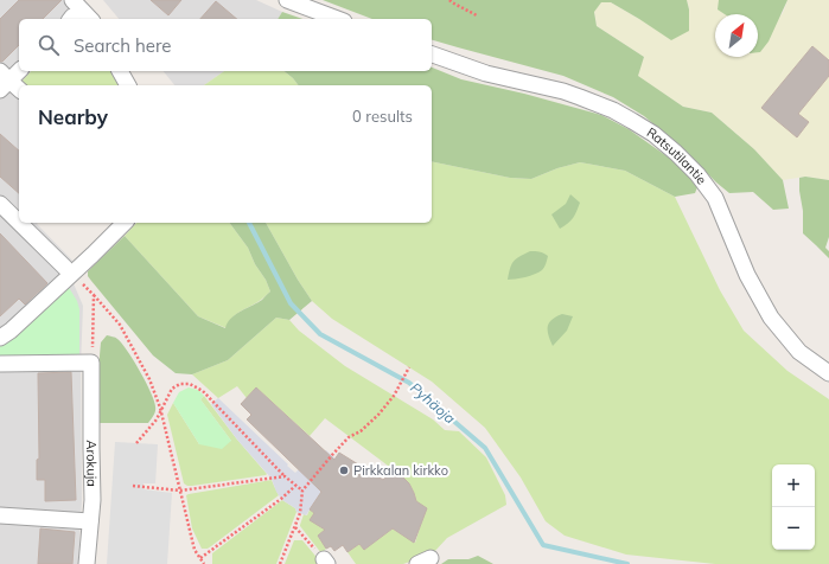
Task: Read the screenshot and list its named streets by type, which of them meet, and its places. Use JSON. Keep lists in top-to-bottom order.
{
  "streets": {
    "street": ["Ratsutilantie", "Arokuja"]
  },
  "water": ["Pyhäoja"],
  "places": ["Pirkkalan kirkko"],
  "north": "top right",
  "page": {
    "search": "Search here",
    "heading": ["Nearby", "0 results"],
    "map_buttons": ["+", "−"]
  }
}
